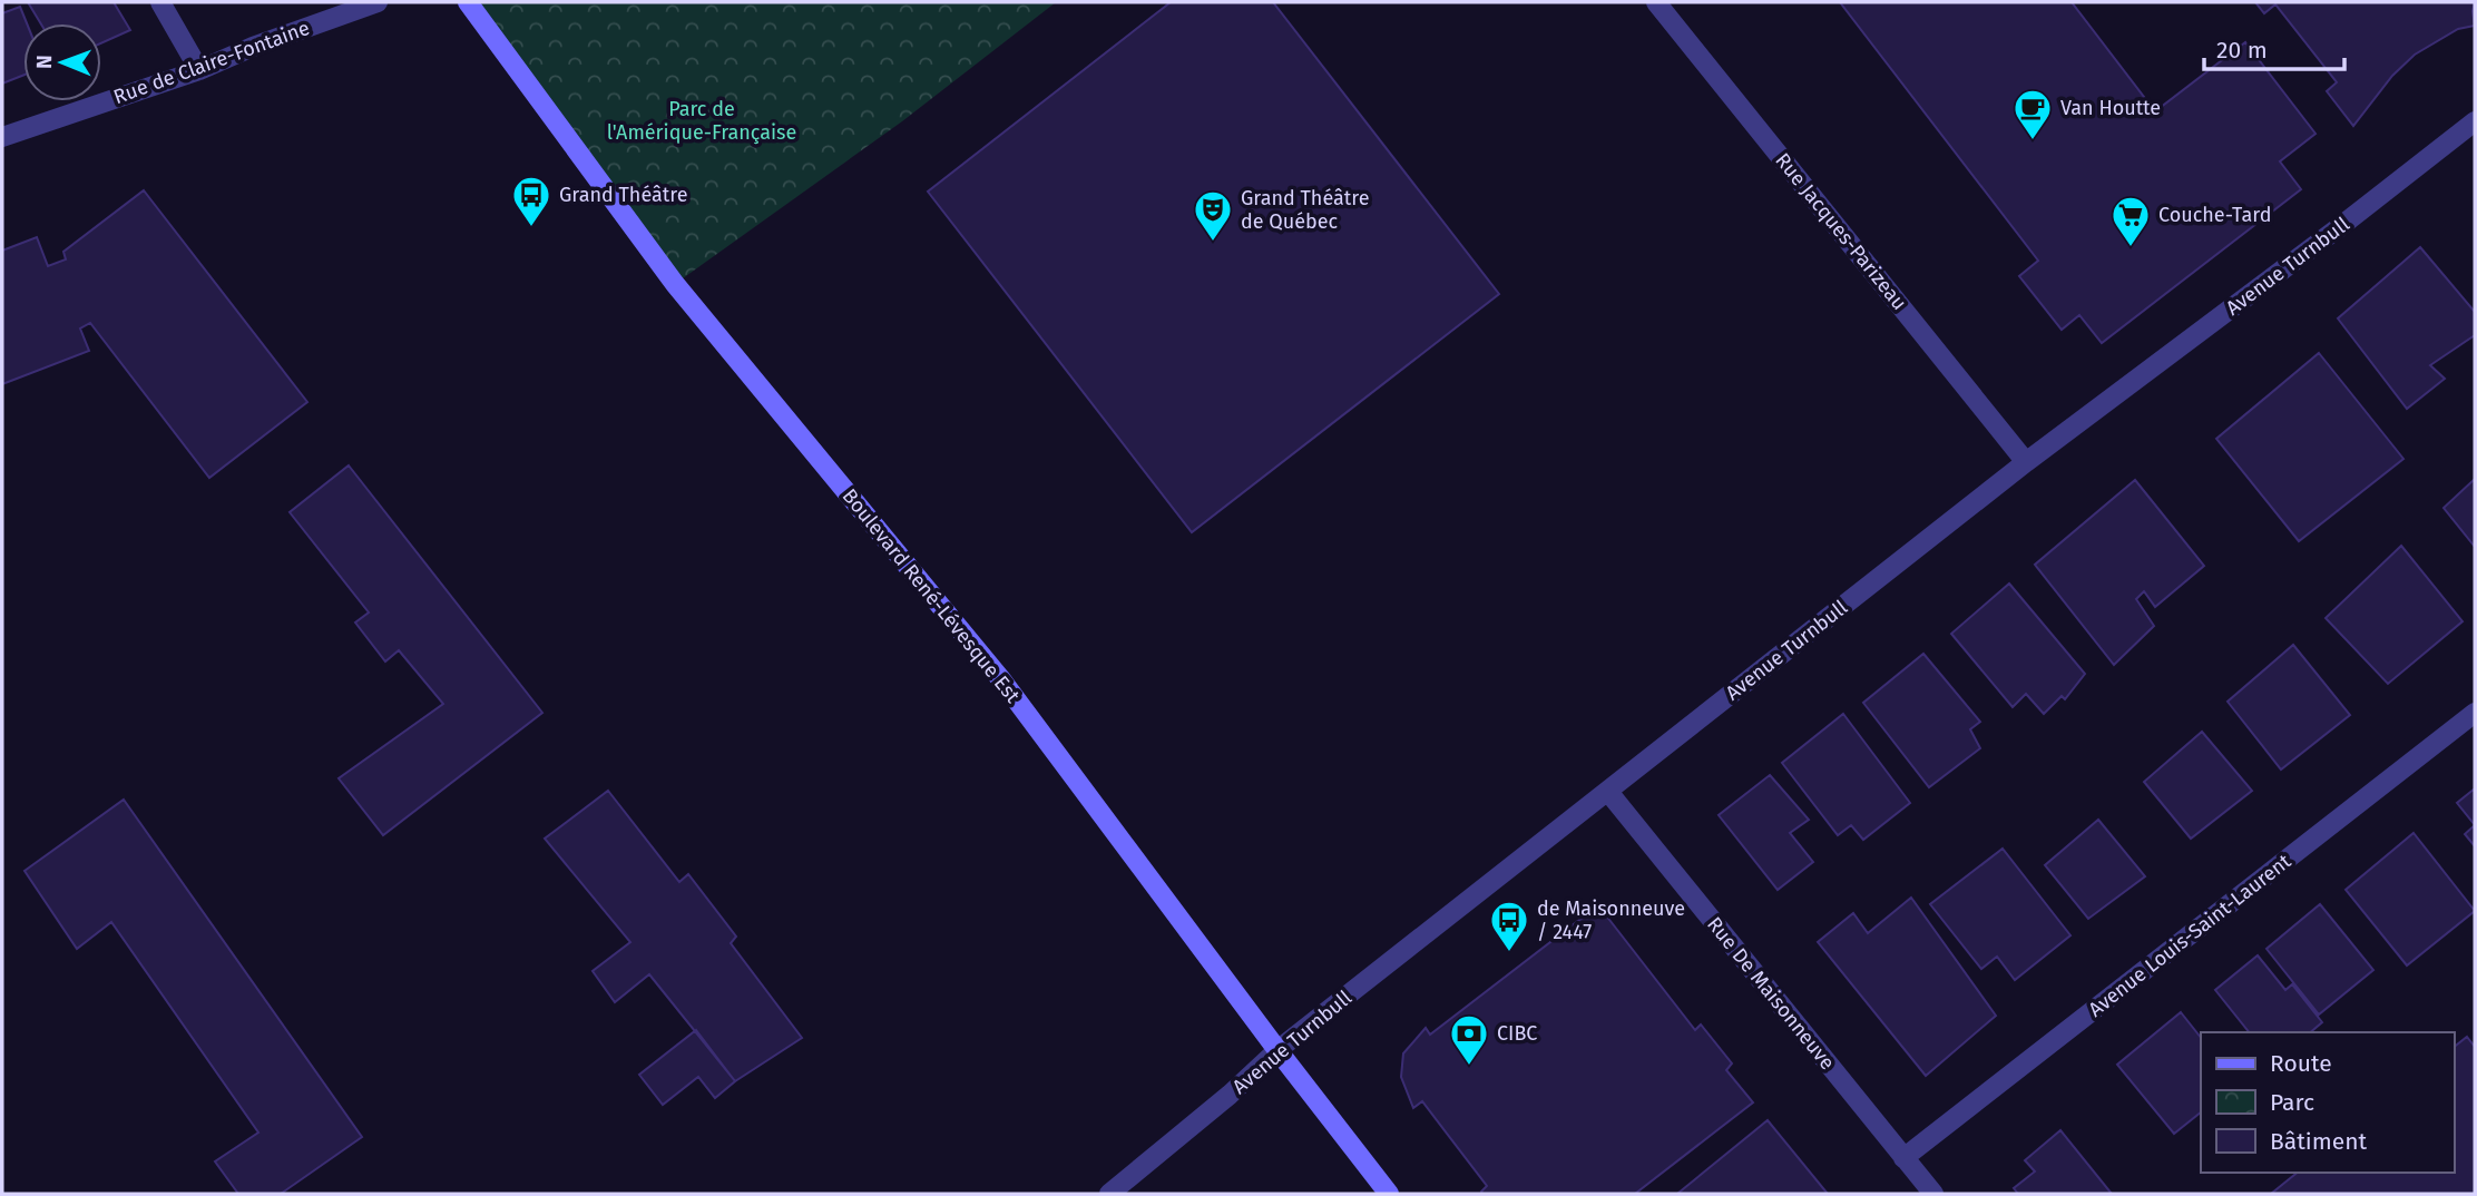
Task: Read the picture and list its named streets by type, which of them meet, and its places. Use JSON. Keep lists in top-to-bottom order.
{
  "streets": {
    "main road": ["Boulevard René-Lévesque Est"],
    "street": [
      "Rue de Claire-Fontaine",
      "Rue Jacques-Parizeau",
      "Avenue Turnbull",
      "Avenue Louis-Saint-Laurent",
      "Rue De Maisonneuve"
    ]
  },
  "crossings": [
    ["Rue Jacques-Parizeau", "Avenue Turnbull"],
    ["Avenue Turnbull", "Boulevard René-Lévesque Est"],
    ["Avenue Turnbull", "Rue De Maisonneuve"],
    ["Avenue Louis-Saint-Laurent", "Rue De Maisonneuve"]
  ],
  "parks": ["Parc de l'Amérique-Française"],
  "places": {
    "cafe": ["Van Houtte"],
    "bus stop": ["Grand Théâtre", "de Maisonneuve / 2447"],
    "theatre": ["Grand Théâtre de Québec"],
    "supermarket": ["Couche-Tard"],
    "bank": ["CIBC"]
  },
  "legend": ["Route", "Parc", "Bâtiment"],
  "scale_bar": "20 m",
  "north": "left"
}
